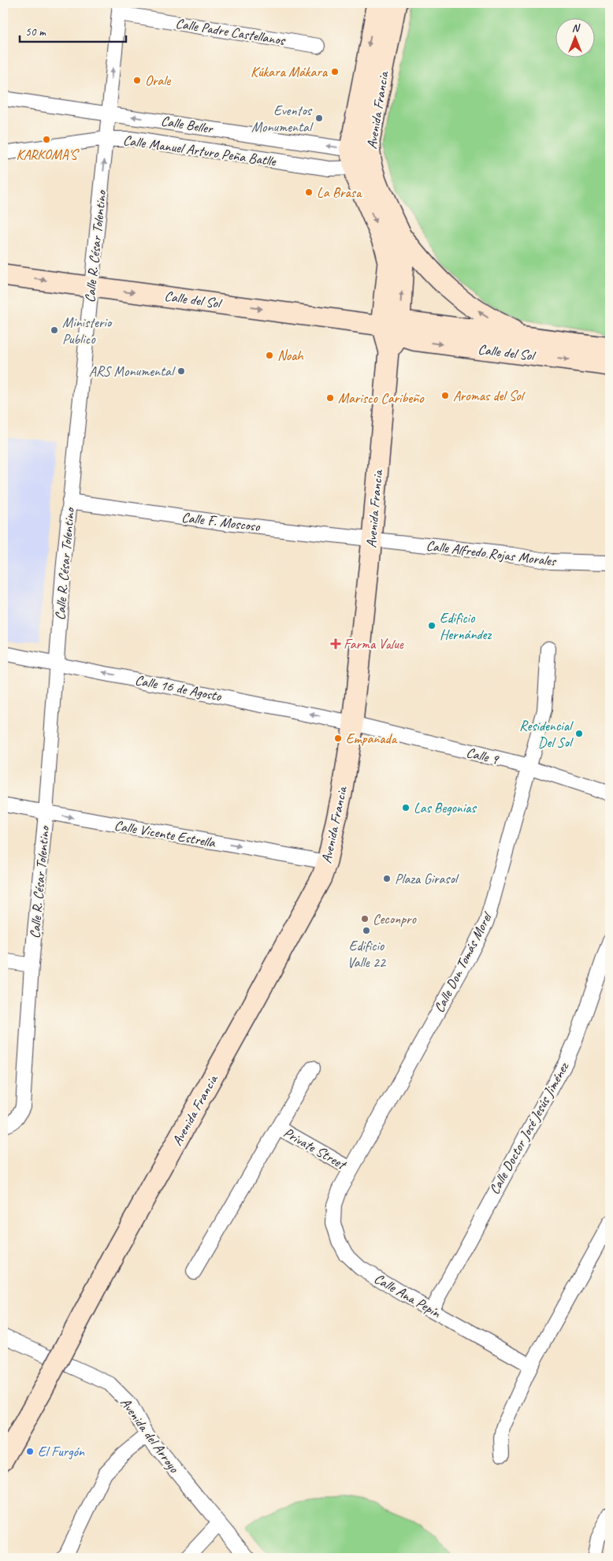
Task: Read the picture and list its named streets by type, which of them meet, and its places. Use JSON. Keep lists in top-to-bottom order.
{
  "streets": {
    "main road": ["Avenida Francia", "Calle del Sol"],
    "street": [
      "Calle Padre Castellanos",
      "Calle Beller",
      "Calle Manuel Arturo Peña Batlle",
      "Calle R. César Tolentino",
      "Calle F. Moscoso",
      "Calle Alfredo Rojas Morales",
      "Calle 16 de Agosto",
      "Calle 9",
      "Calle Vicente Estrella",
      "Calle Don Tomás Morel",
      "Calle Doctor José Jesús Jiménez",
      "Private Street",
      "Calle Ana Pepín",
      "Avenida del Arroyo"
    ]
  },
  "crossings": [
    ["Calle Padre Castellanos", "Calle R. César Tolentino"],
    ["Avenida Francia", "Calle Beller"],
    ["Avenida Francia", "Calle Manuel Arturo Peña Batlle"],
    ["Avenida Francia", "Calle del Sol"],
    ["Avenida Francia", "Calle F. Moscoso"],
    ["Avenida Francia", "Calle Alfredo Rojas Morales"],
    ["Avenida Francia", "Calle 16 de Agosto"],
    ["Avenida Francia", "Calle 9"],
    ["Avenida Francia", "Calle Vicente Estrella"],
    ["Calle Beller", "Calle R. César Tolentino"],
    ["Calle Manuel Arturo Peña Batlle", "Calle R. César Tolentino"],
    ["Calle R. César Tolentino", "Calle del Sol"],
    ["Calle R. César Tolentino", "Calle F. Moscoso"],
    ["Calle R. César Tolentino", "Calle 16 de Agosto"],
    ["Calle R. César Tolentino", "Calle Vicente Estrella"],
    ["Calle F. Moscoso", "Calle Alfredo Rojas Morales"],
    ["Calle 16 de Agosto", "Calle 9"],
    ["Calle 9", "Calle Don Tomás Morel"],
    ["Calle Don Tomás Morel", "Private Street"],
    ["Calle Don Tomás Morel", "Calle Ana Pepín"],
    ["Calle Doctor José Jesús Jiménez", "Calle Ana Pepín"]
  ],
  "one_way": ["Calle Beller", "Calle 16 de Agosto", "Calle Vicente Estrella"],
  "places": {
    "other": [
      "Kúkara Mákara",
      "Orale",
      "Eventos Monumental",
      "KARKOMA'S",
      "La Brasa",
      "Ministerio Publico",
      "Noah",
      "ARS Monumental",
      "Aromas del Sol",
      "Marisco Caribeño",
      "Edificio Hernández",
      "Residencial Del Sol",
      "Empanada",
      "Las Begonias",
      "Plaza Girasol",
      "Ceconpro",
      "Edificio Valle 22",
      "El Furgón"
    ],
    "health": ["Farma Value"]
  },
  "scale_bar": "50 m",
  "north": "top"
}
